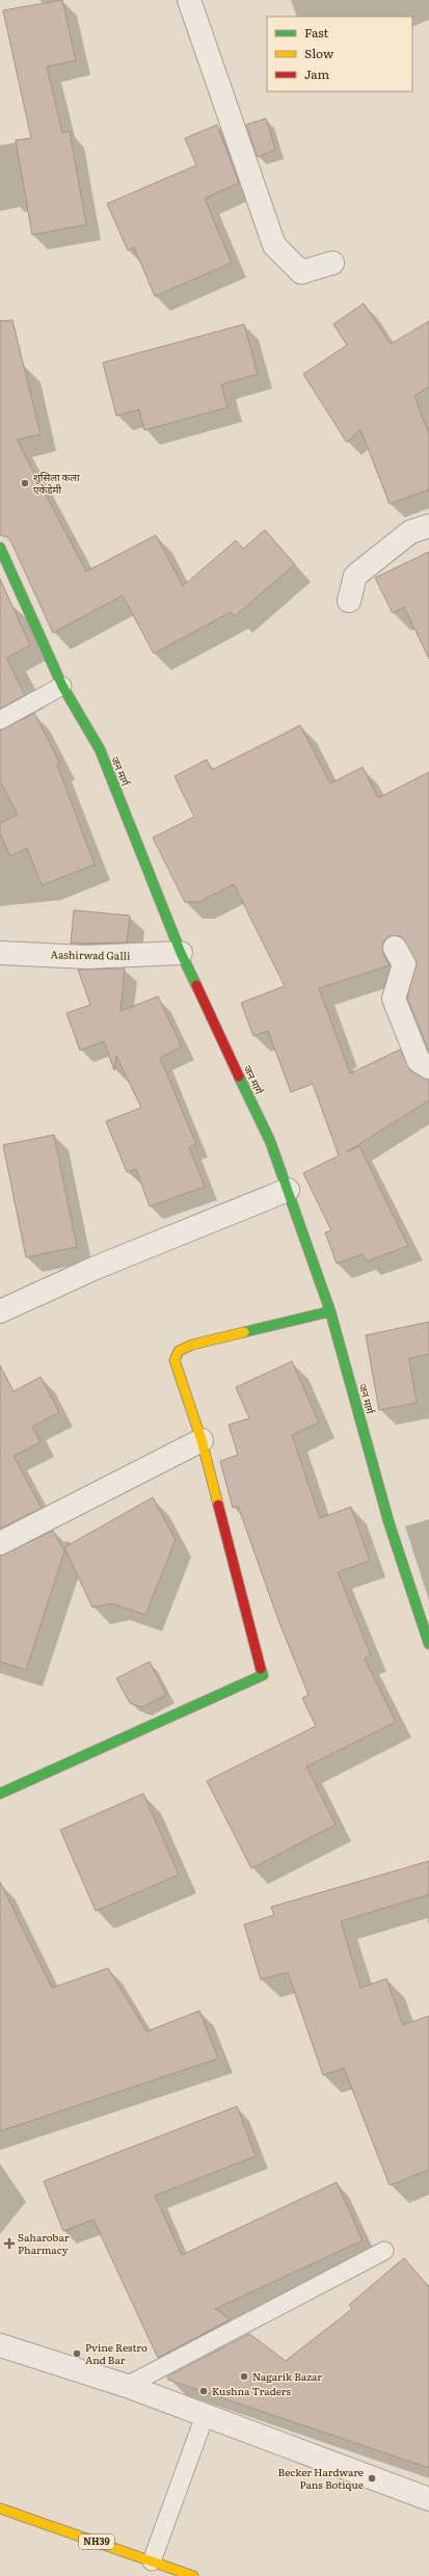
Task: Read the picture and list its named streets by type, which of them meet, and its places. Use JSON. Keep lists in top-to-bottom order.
{
  "streets": {
    "main road": ["जन मार्ग", "NH39"],
    "street": ["Aashirwad Galli"]
  },
  "crossings": [
    ["जन मार्ग", "Aashirwad Galli"]
  ],
  "places": {
    "other": [
      "शुसिला कला एकेडेमी",
      "Pvine Restro And Bar",
      "Nagarik Bazar",
      "Kushna Traders",
      "Becker Hardware Pans Botique"
    ],
    "health": ["Saharobar Pharmacy"]
  },
  "legend": ["Fast", "Slow", "Jam"]
}
